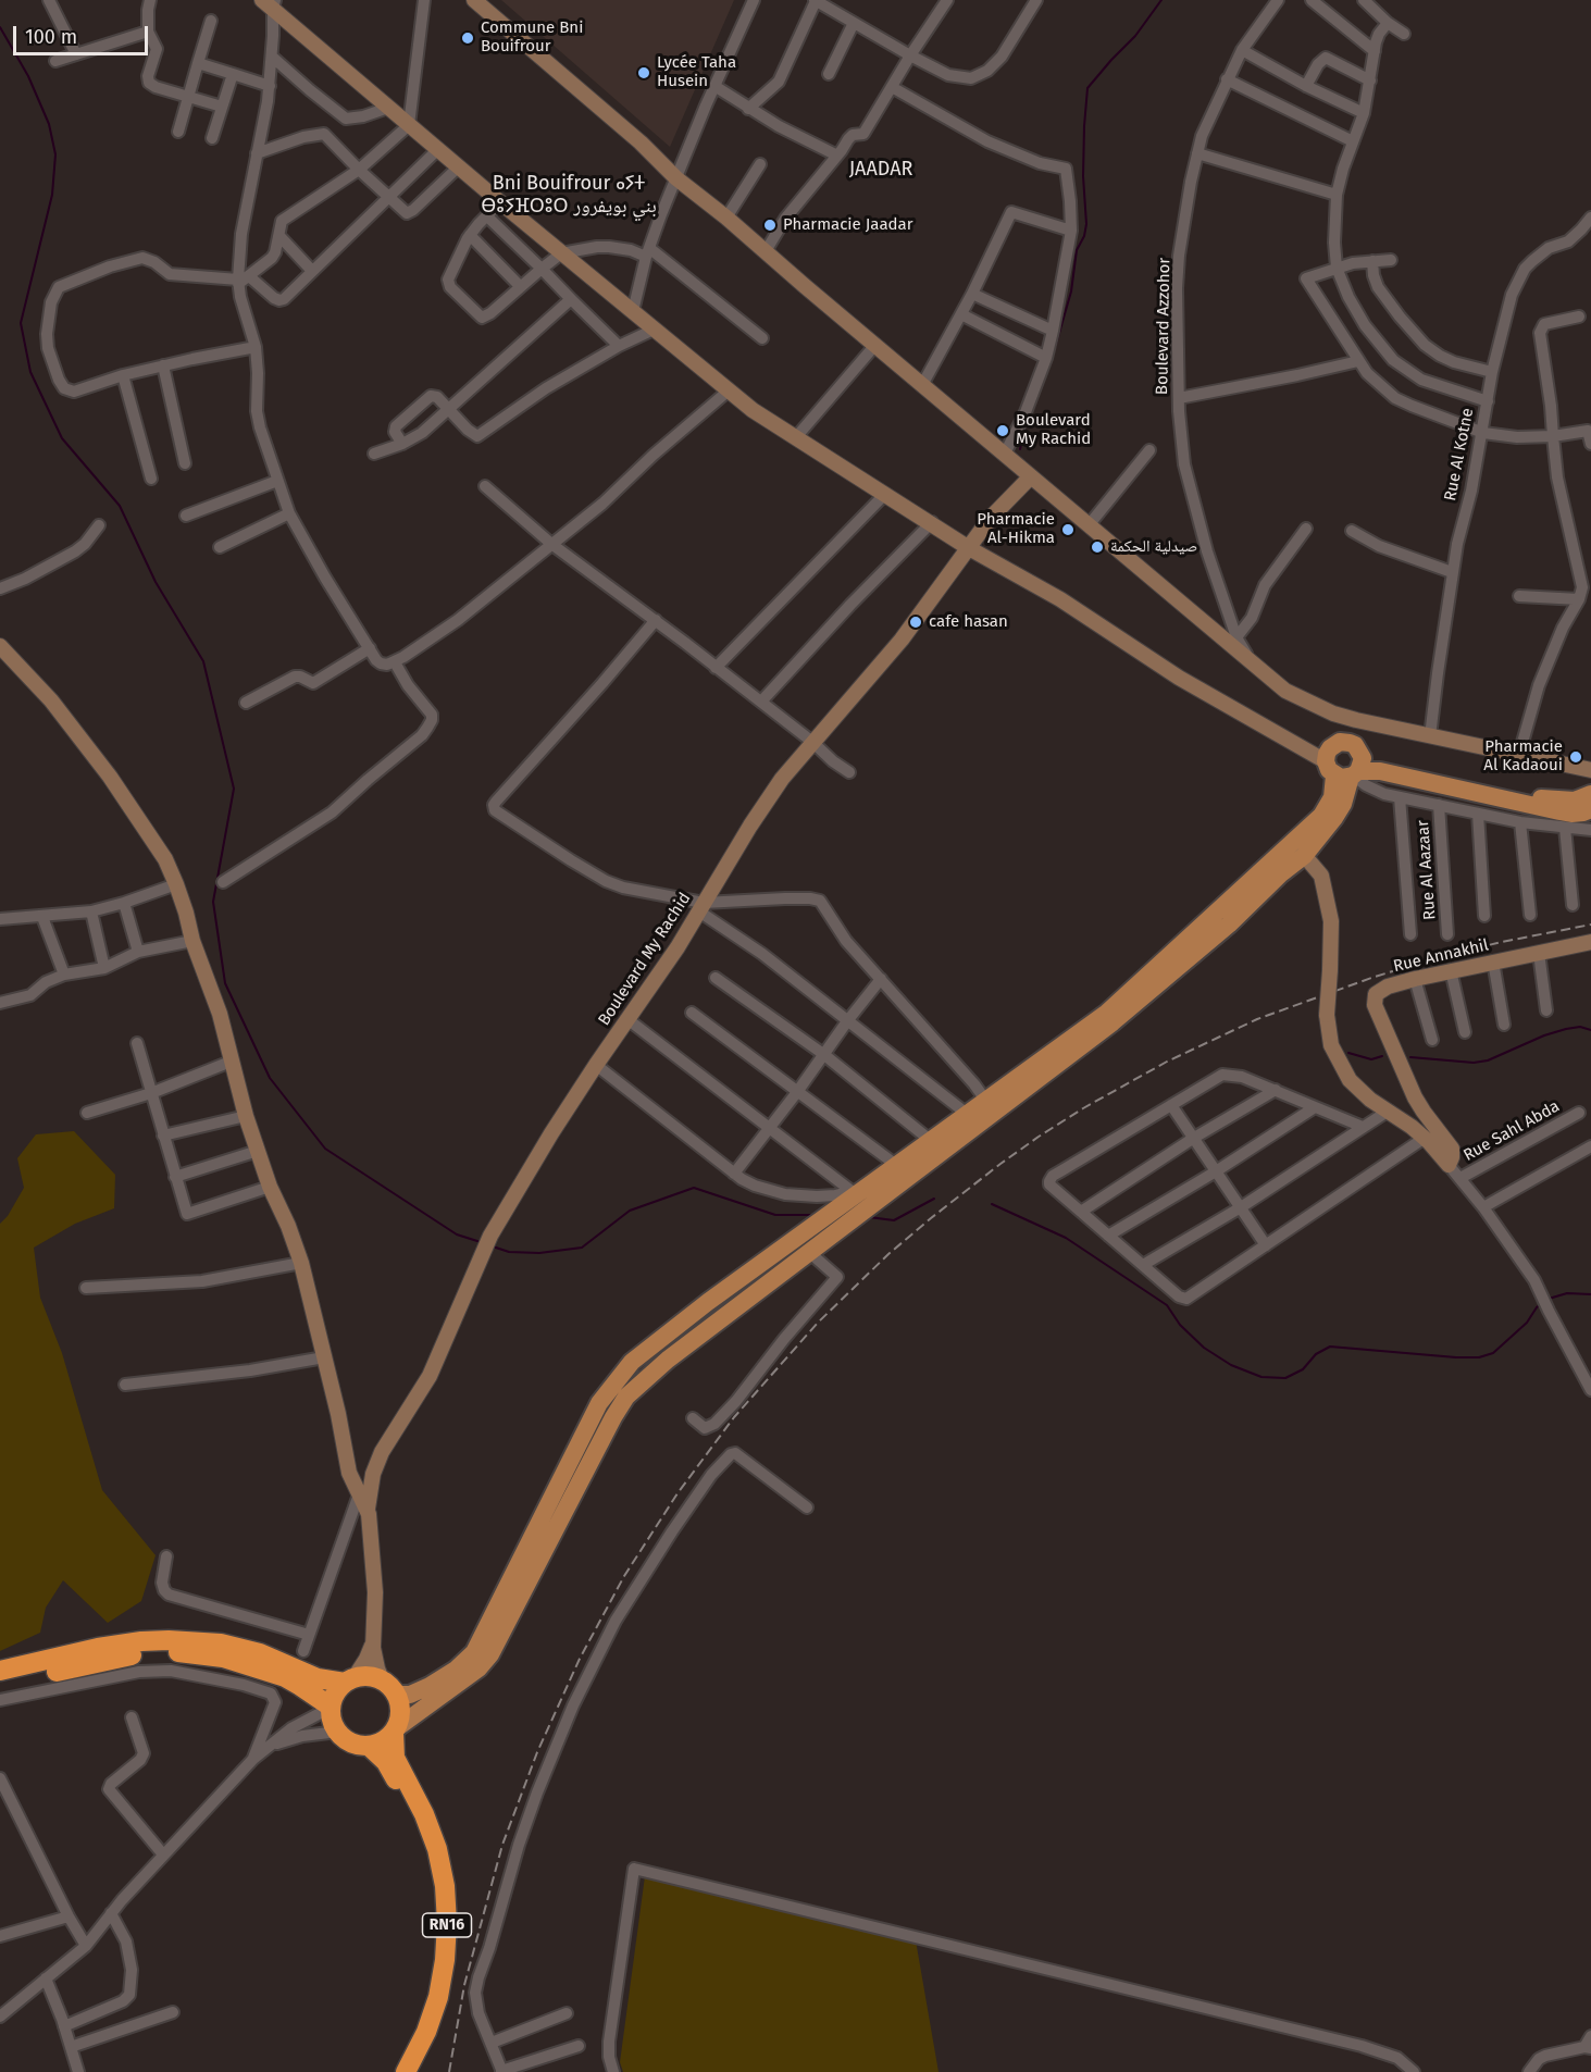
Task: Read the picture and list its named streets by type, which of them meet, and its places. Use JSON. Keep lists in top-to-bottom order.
{
  "streets": {
    "highway": ["RN16"],
    "street": [
      "Boulevard Azzohor",
      "Rue Al Kotne",
      "Rue Al Aazaar",
      "Rue Annakhil",
      "Boulevard My Rachid",
      "Rue Sahl Abda"
    ]
  },
  "districts": ["JAADAR", "Bni Bouifrour ⴰⵢⵜ ⴱⵓⵢⴼⵔⵓⵔ بني بويفرور"],
  "places": [
    "Commune Bni Bouifrour",
    "Lycée Taha Husein",
    "Pharmacie Jaadar",
    "Boulevard My Rachid",
    "Pharmacie Al-Hikma",
    "صيدلية الحكمة",
    "cafe hasan",
    "Pharmacie Al Kadaoui"
  ],
  "scale_bar": "100 m"
}
